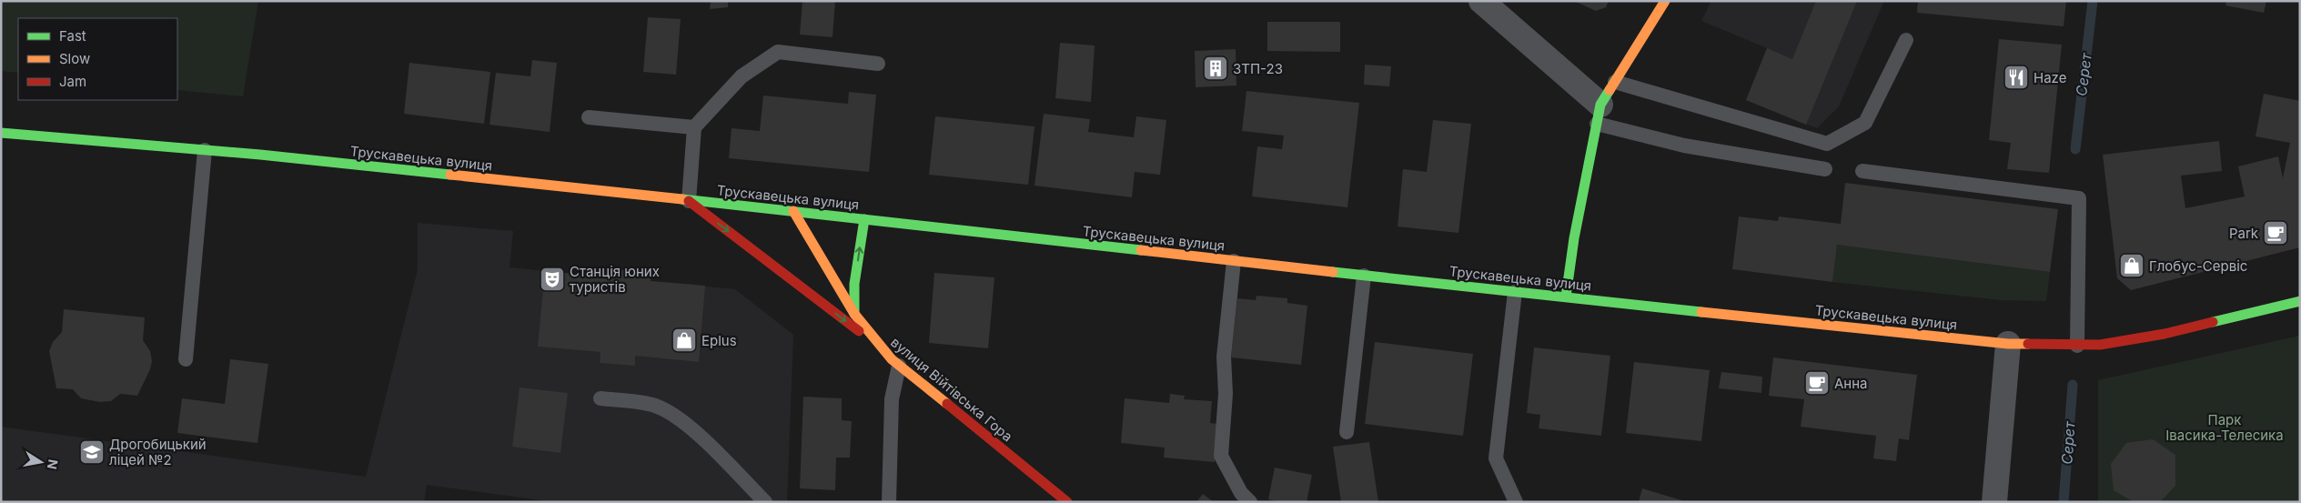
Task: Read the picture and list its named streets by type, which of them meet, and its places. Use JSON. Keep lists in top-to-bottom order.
{
  "streets": {
    "main road": ["Трускавецька вулиця", "вулиця Війтівська Гора"]
  },
  "crossings": [
    ["Трускавецька вулиця", "вулиця Війтівська Гора"]
  ],
  "water": ["Серет"],
  "parks": ["Парк Івасика-Телесика"],
  "places": {
    "building": ["ЗТП-23"],
    "restaurant": ["Haze"],
    "cafe": ["Park", "Анна"],
    "shop": ["Глобус-Сервіс", "Eplus"],
    "theatre": ["Станція юних туристів"],
    "school or university": ["Дрогобицький ліцей №2"]
  },
  "legend": ["Fast", "Slow", "Jam"],
  "north": "right"
}
